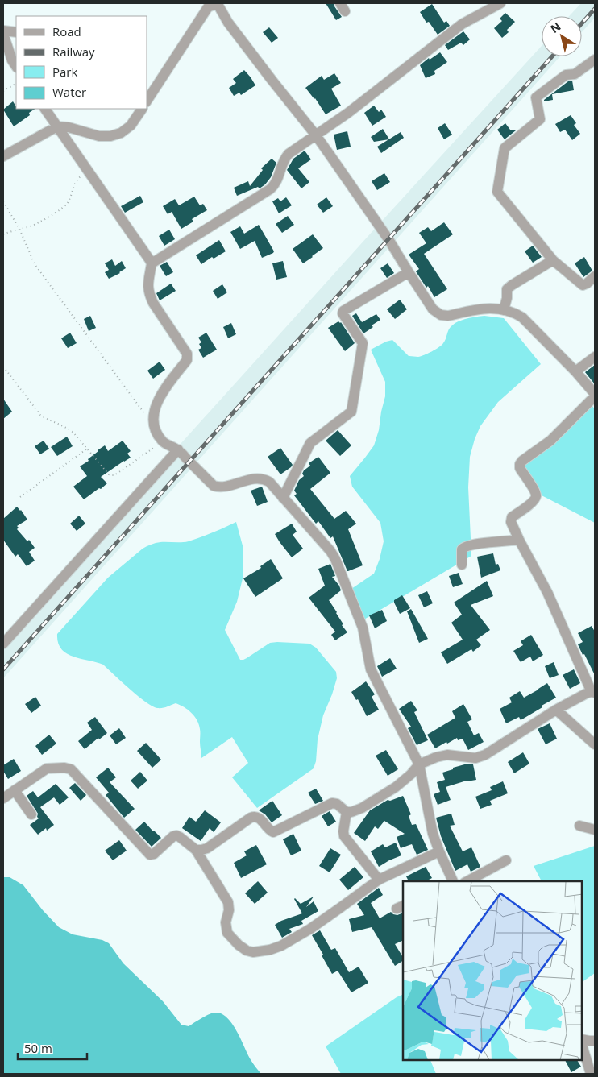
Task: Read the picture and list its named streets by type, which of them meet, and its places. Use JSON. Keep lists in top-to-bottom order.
{
  "legend": [
    "Road",
    "Railway",
    "Park",
    "Water"
  ],
  "scale_bar": "50 m",
  "north": "top left"
}
